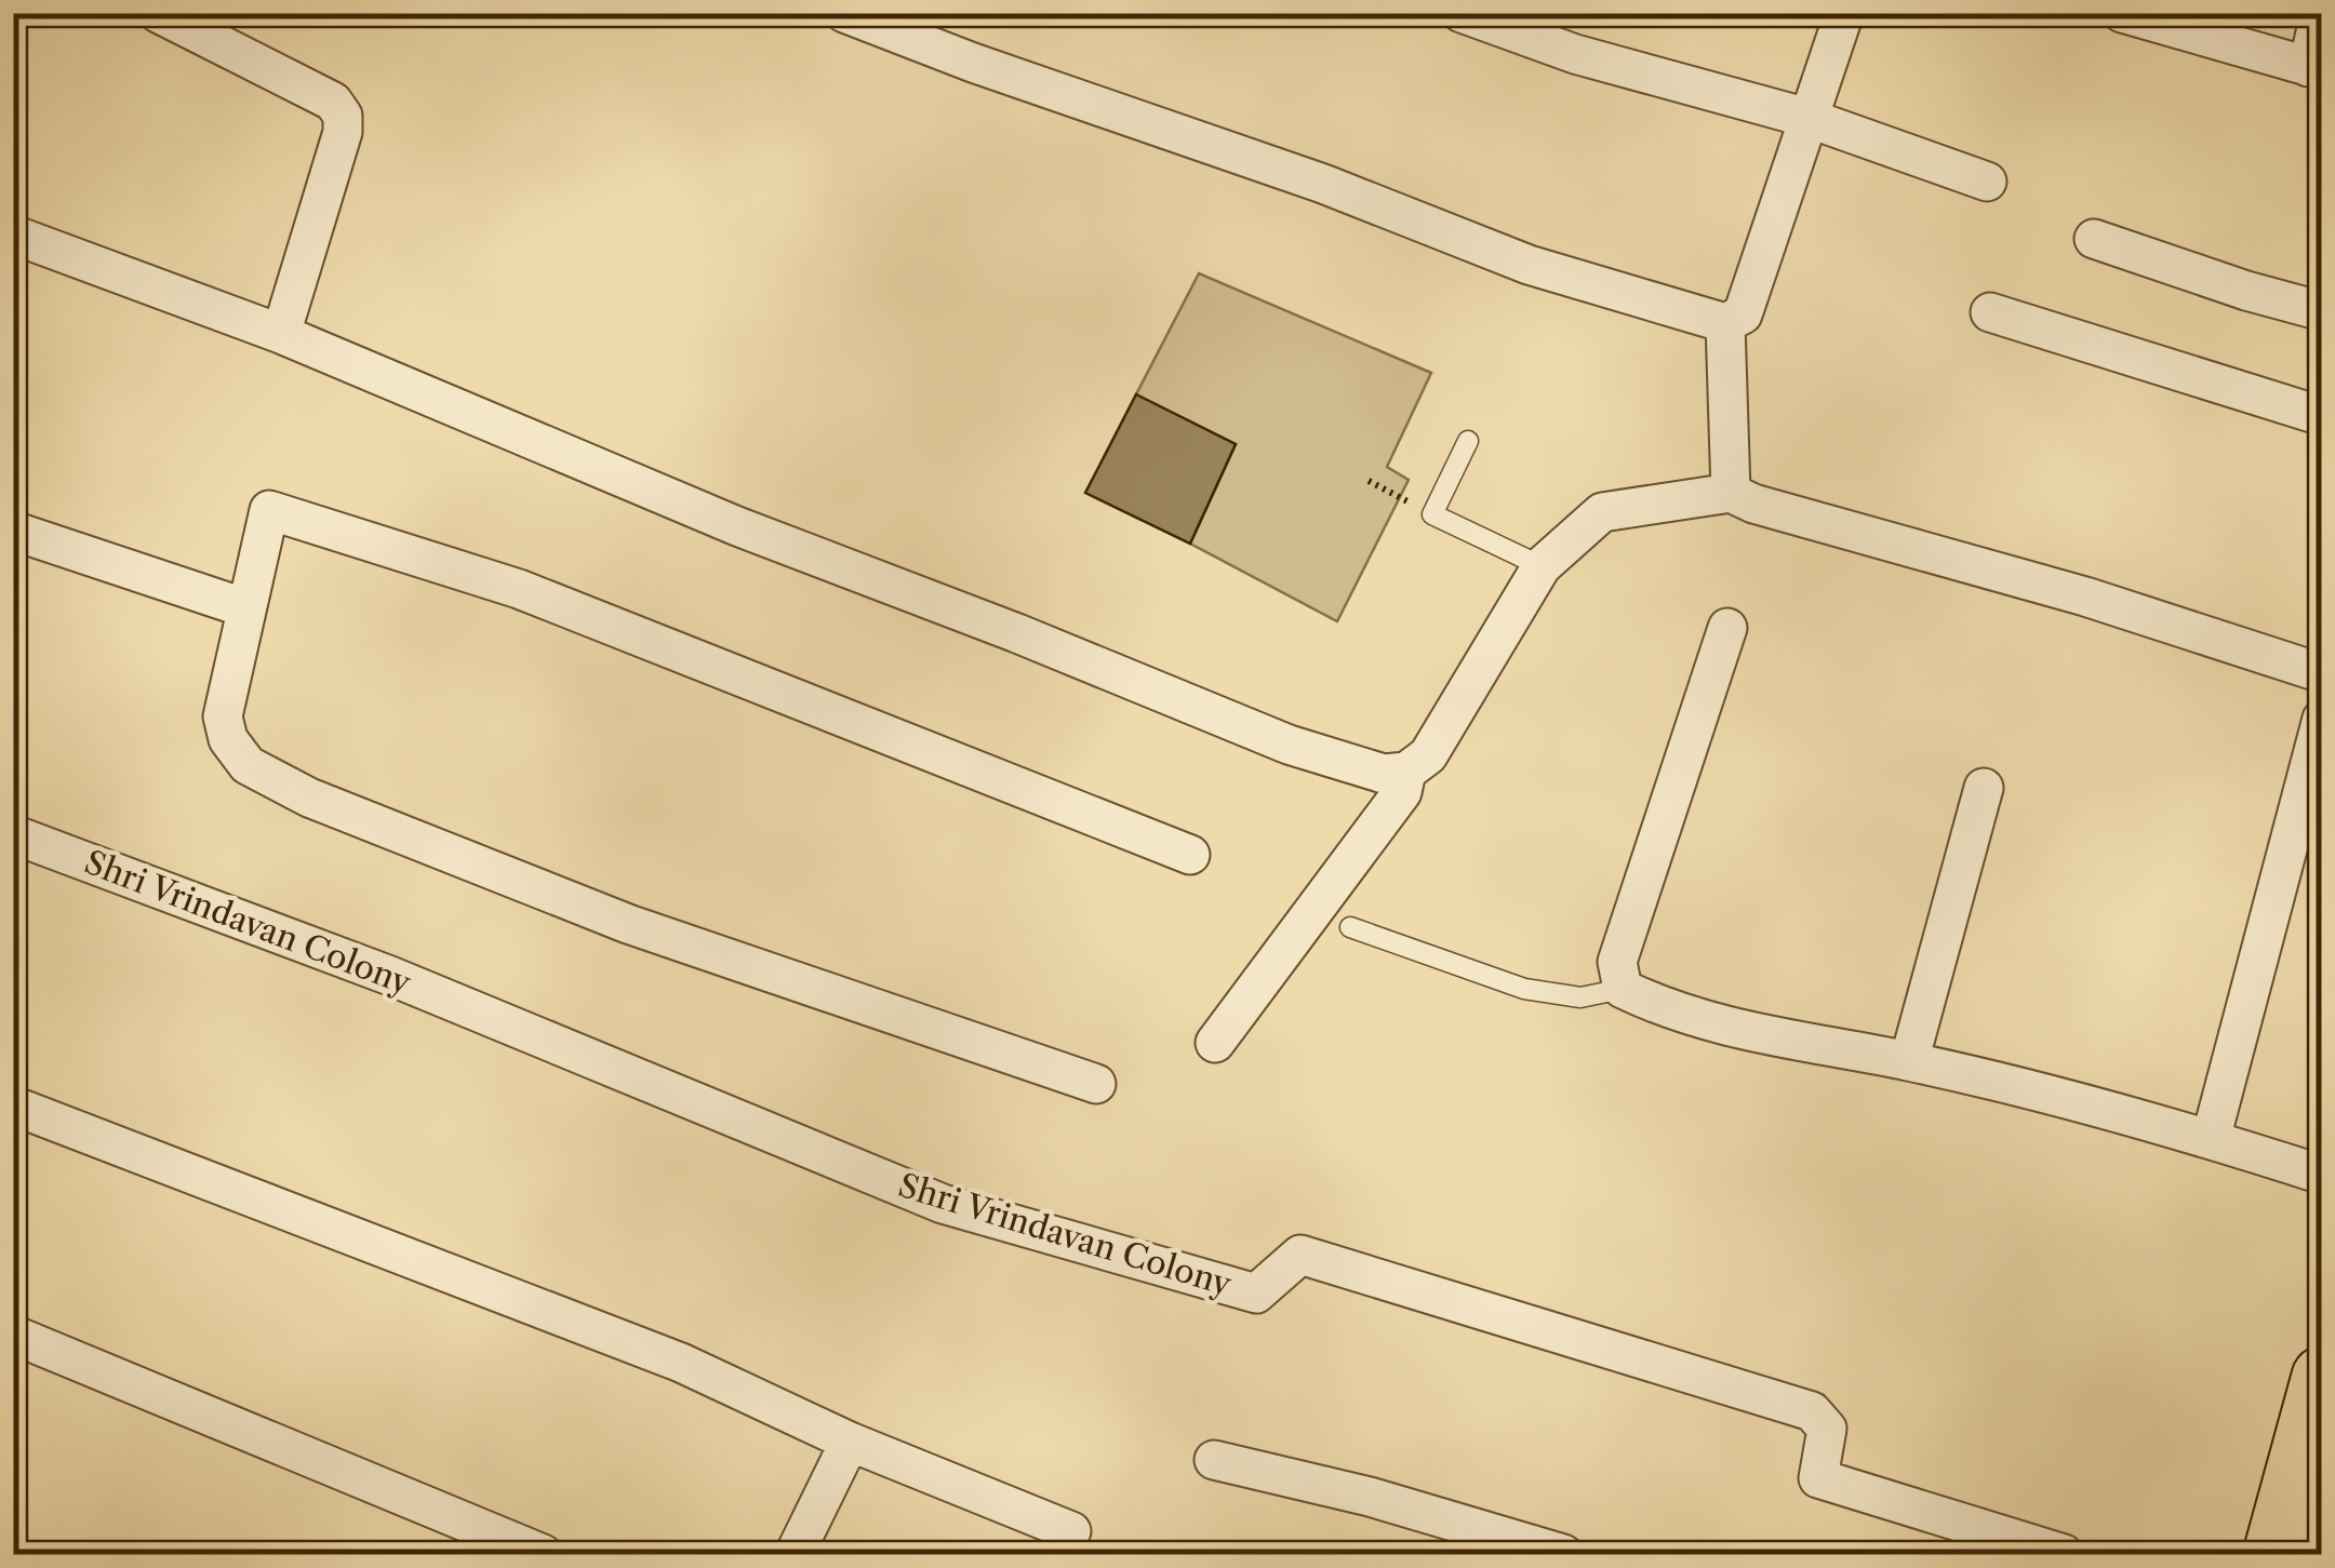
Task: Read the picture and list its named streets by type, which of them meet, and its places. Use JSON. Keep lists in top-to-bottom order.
{
  "streets": {
    "street": ["Shri Vrindavan Colony"]
  }
}
